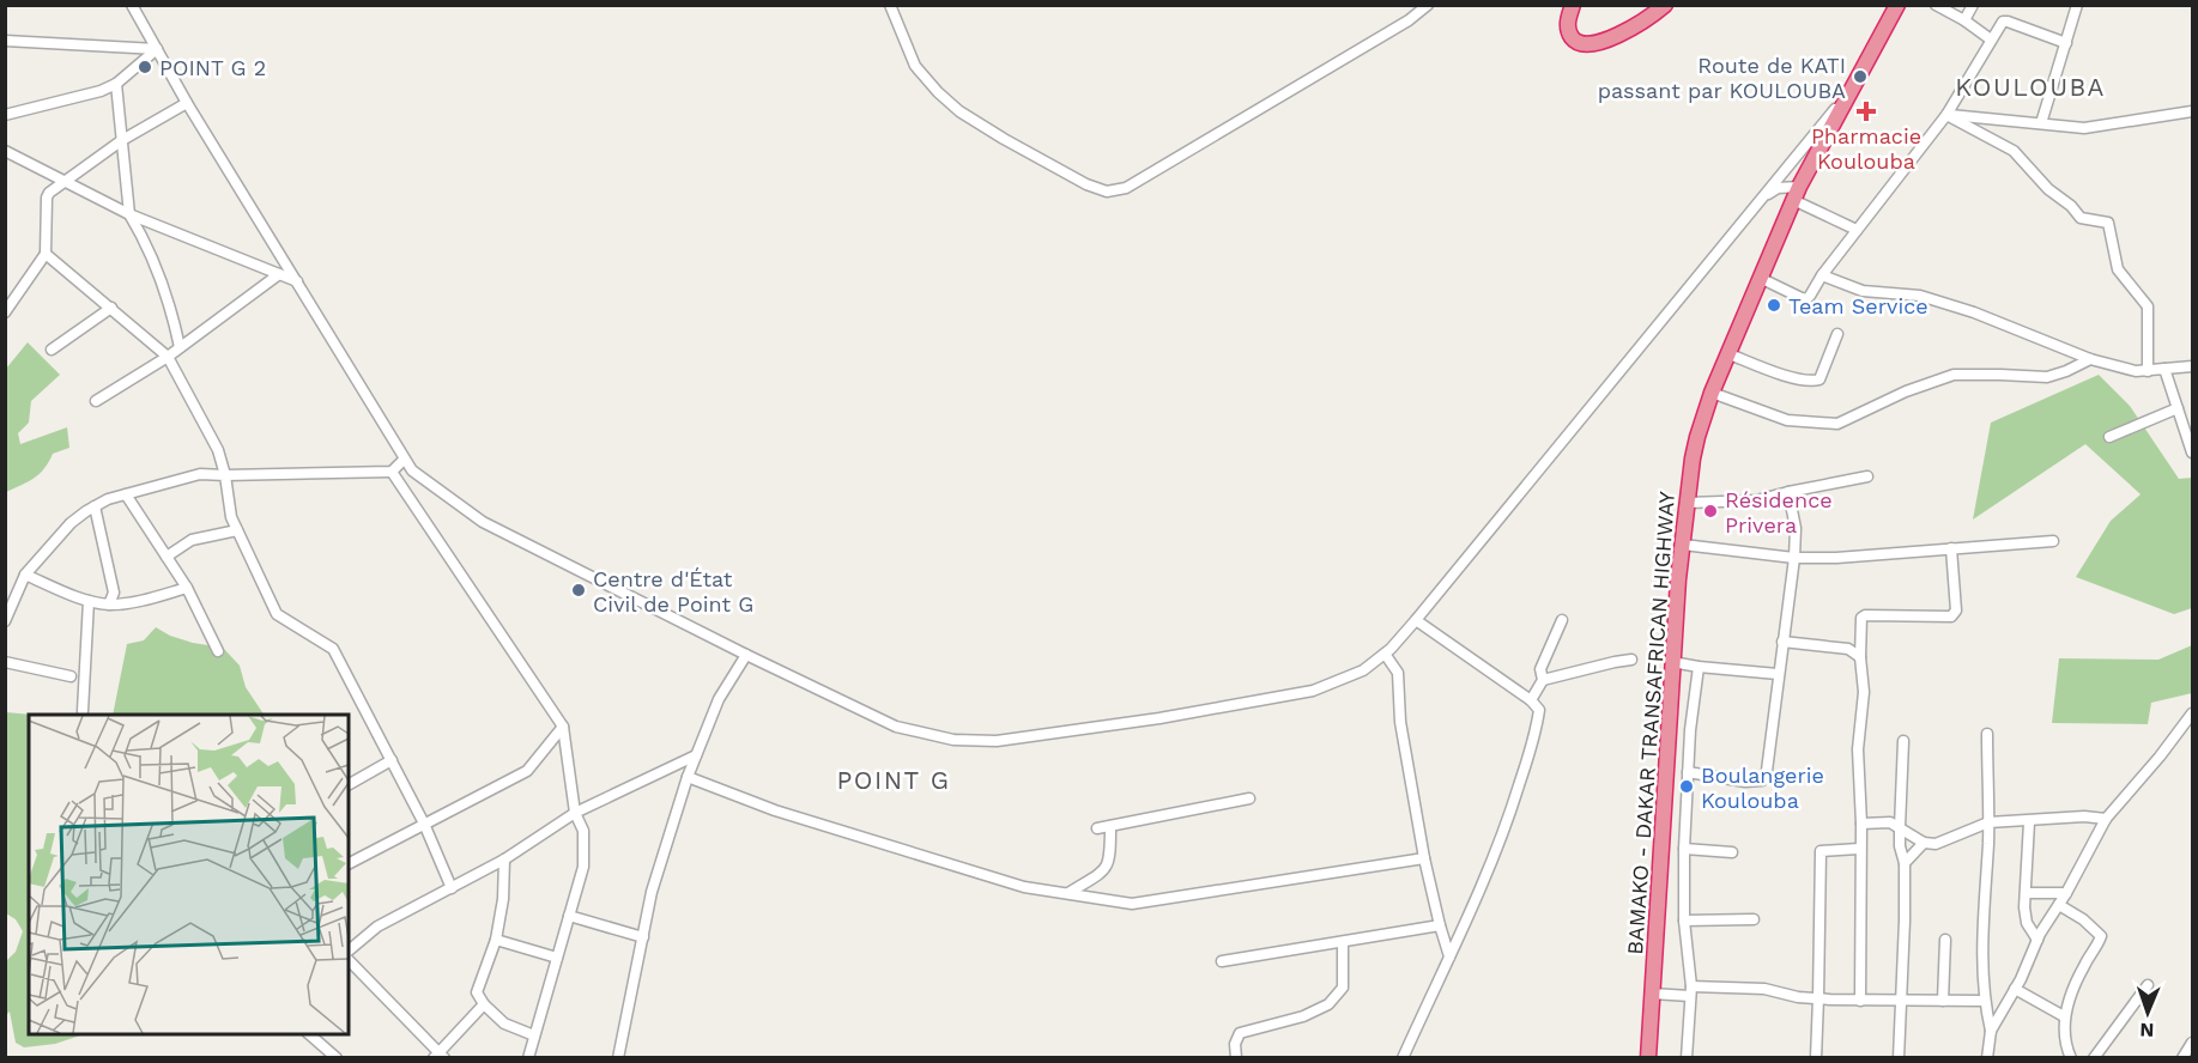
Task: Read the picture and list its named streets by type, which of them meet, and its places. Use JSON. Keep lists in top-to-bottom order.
{
  "streets": {
    "highway": ["BAMAKO - DAKAR TRANSAFRICAN HIGHWAY"]
  },
  "districts": ["KOULOUBA", "POINT G"],
  "places": {
    "other": [
      "POINT G 2",
      "Route de KATI passant par KOULOUBA",
      "Team Service",
      "Résidence Privera",
      "Centre d'État Civil de Point G",
      "Boulangerie Koulouba"
    ],
    "health": ["Pharmacie Koulouba"]
  },
  "north": "bottom"
}
